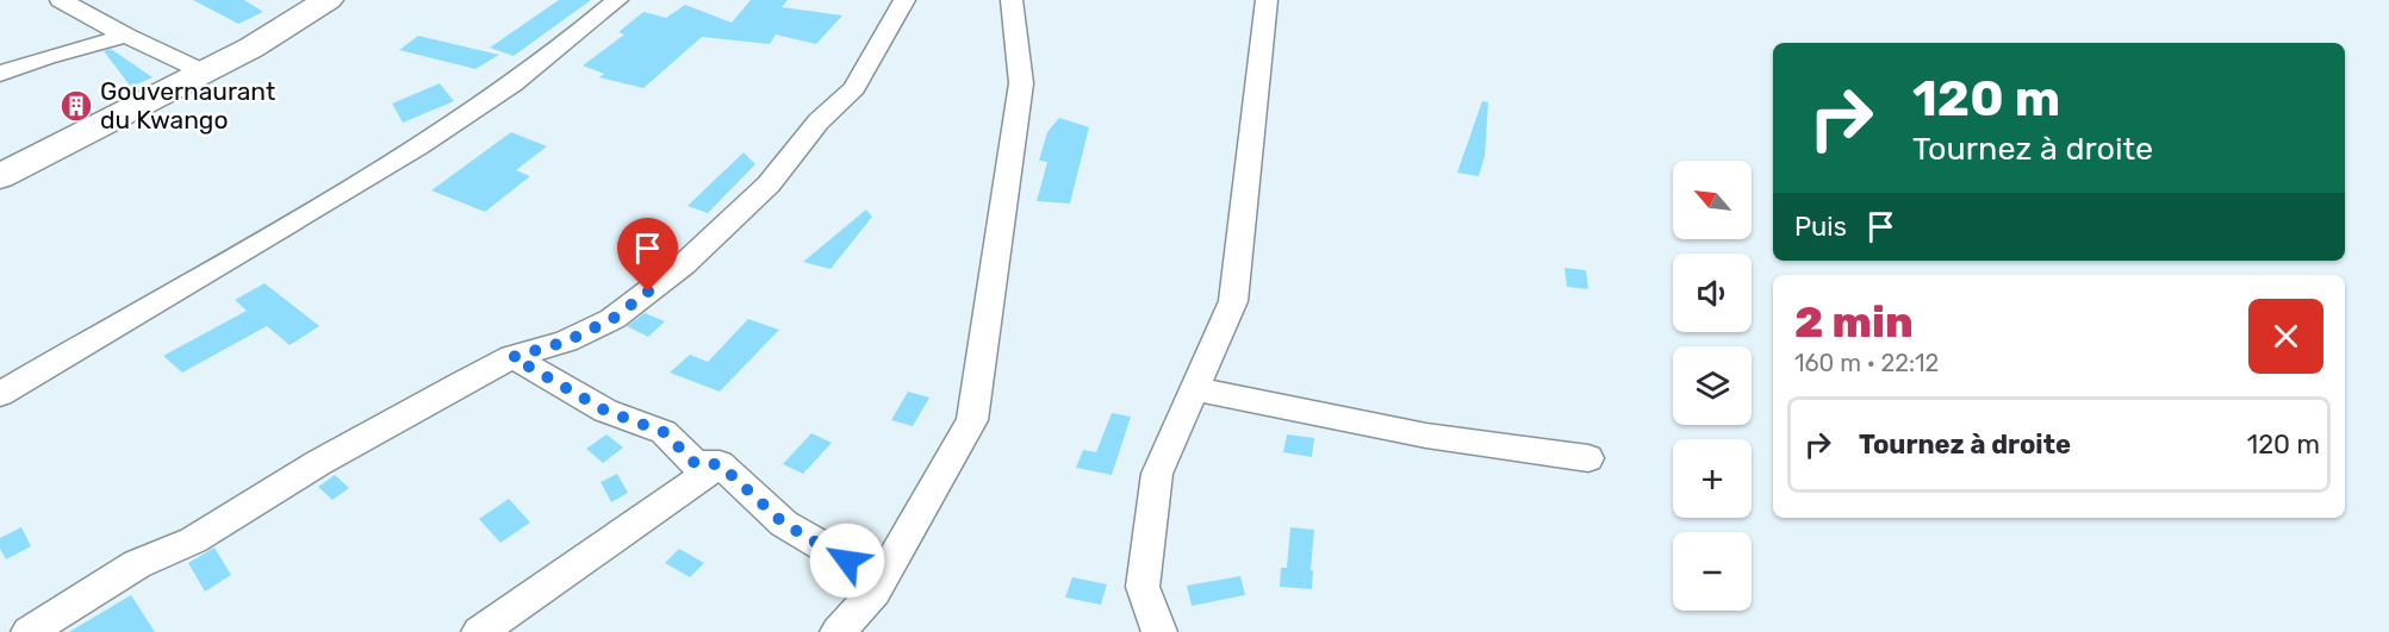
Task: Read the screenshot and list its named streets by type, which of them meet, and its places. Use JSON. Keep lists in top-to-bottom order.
{
  "places": {
    "building": ["Gouvernaurant du Kwango"]
  },
  "north": "top left",
  "page": {
    "turn": ["120 m", "Tournez à droite"],
    "map_buttons": ["+", "−"],
    "then": "Puis",
    "heading": ["2 min", "160 m · 22:12"],
    "list": [
      {
        "name": "Tournez à droite",
        "value": "120 m"
      }
    ]
  }
}
